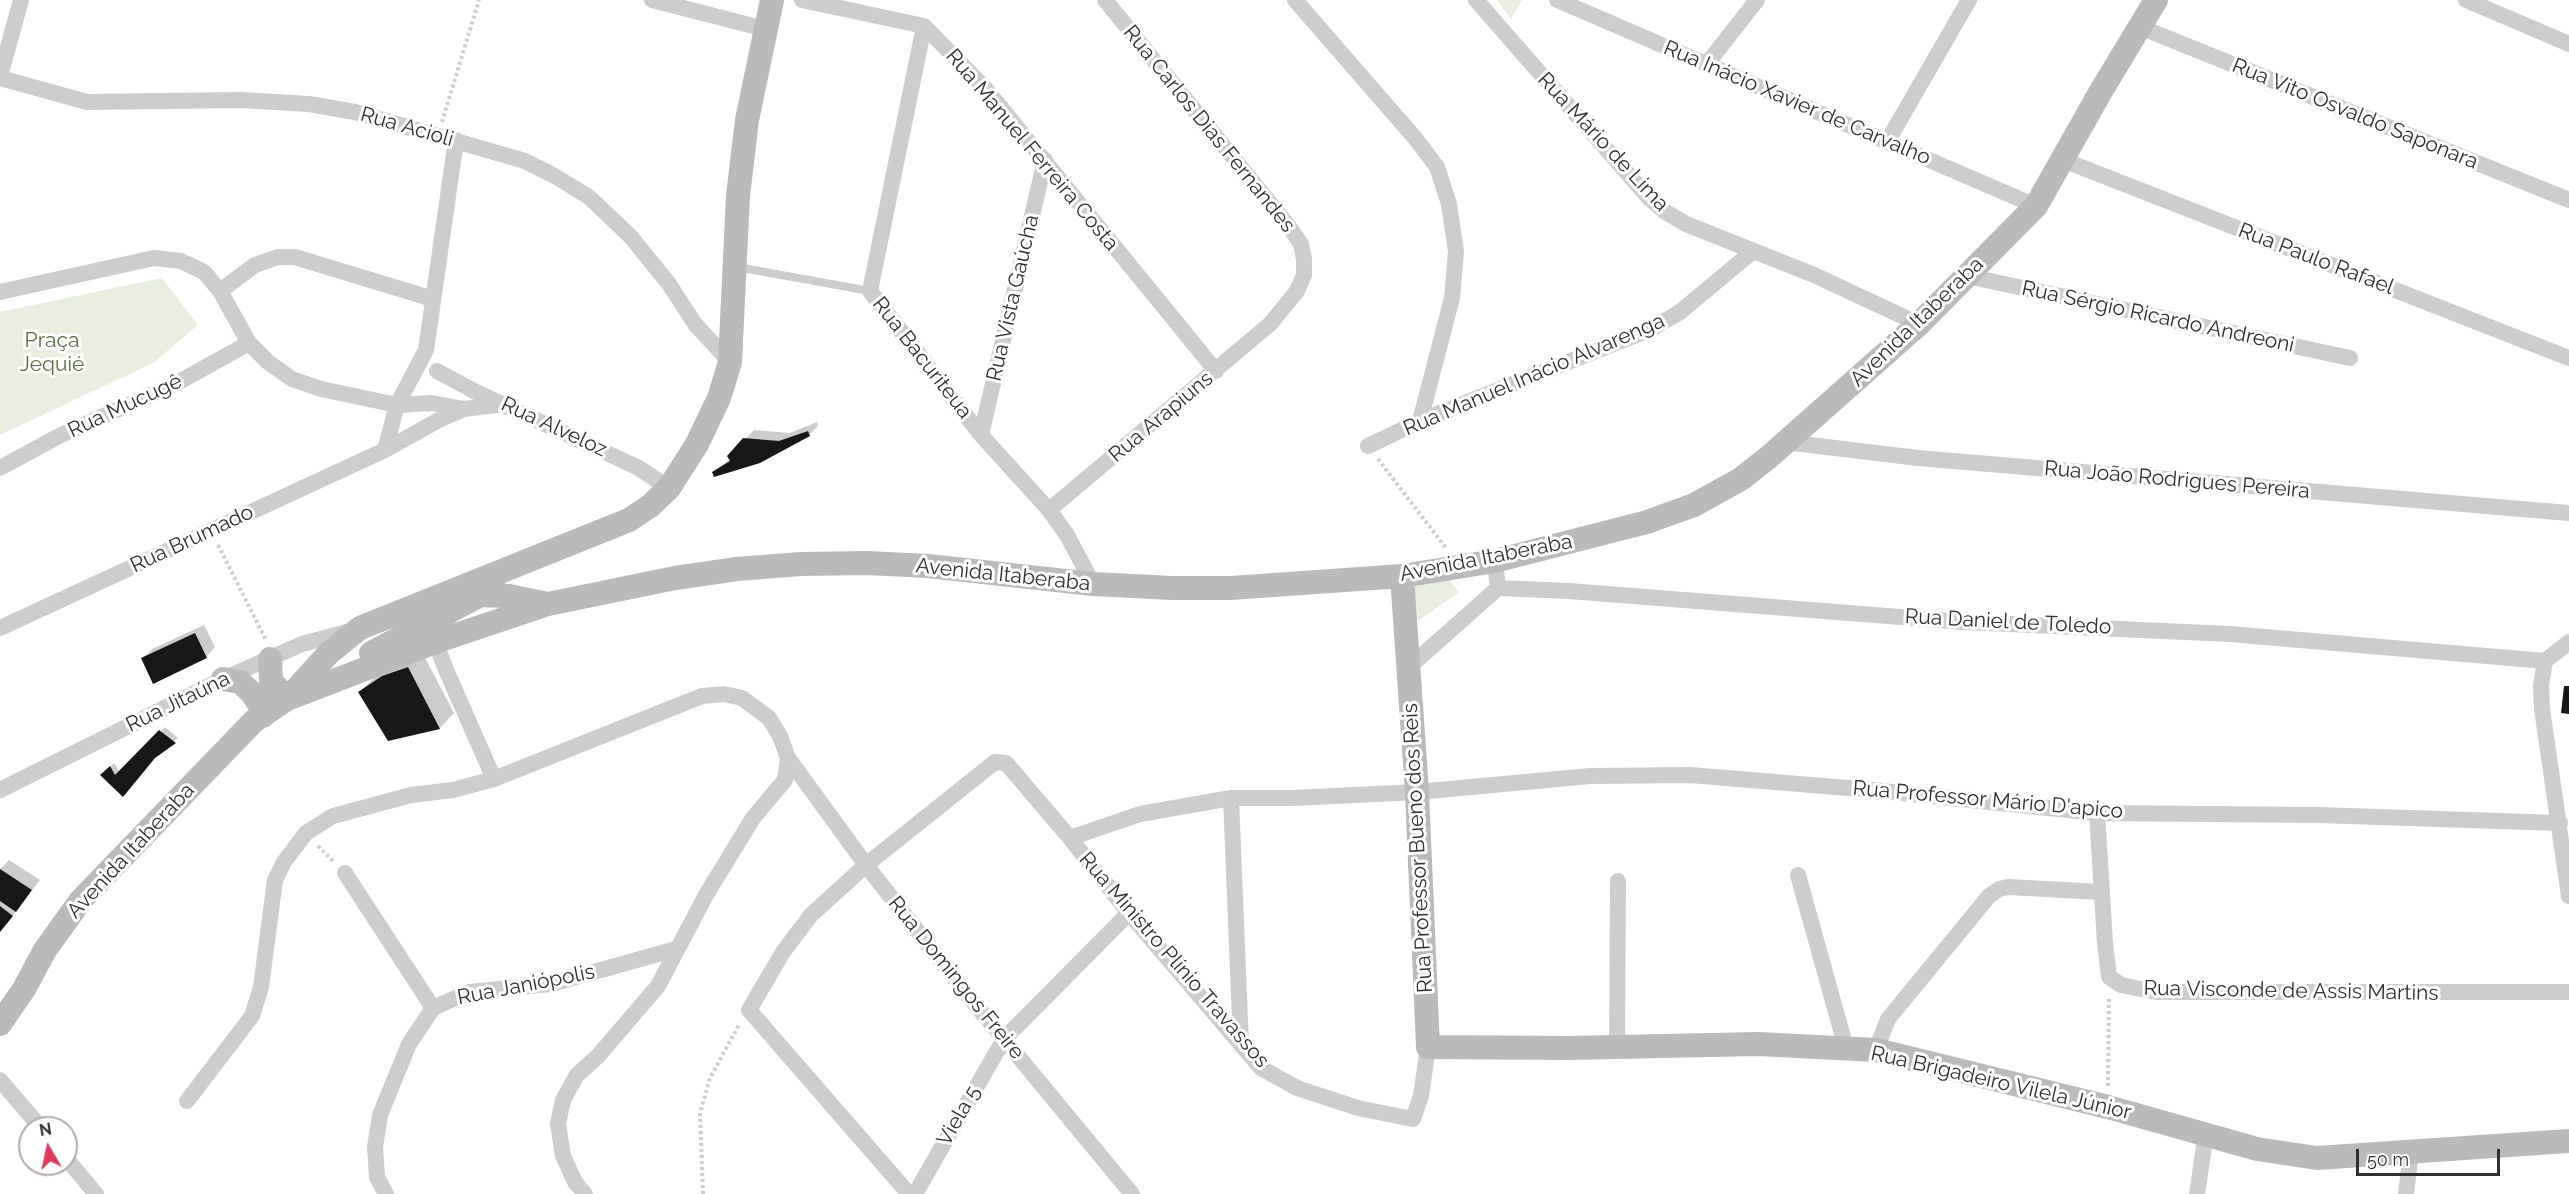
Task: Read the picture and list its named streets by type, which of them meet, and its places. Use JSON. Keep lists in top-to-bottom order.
{
  "streets": {
    "main road": ["Avenida Itaberaba", "Rua Professor Bueno dos Reis", "Rua Brigadeiro Vilela Júnior"],
    "street": [
      "Rua Inácio Xavier de Carvalho",
      "Rua Vito Osvaldo Saponara",
      "Rua Acioli",
      "Rua Carlos Dias Fernandes",
      "Rua Mário de Lima",
      "Rua Manuel Ferreira Costa",
      "Rua Paulo Rafael",
      "Rua Vista Gaúcha",
      "Rua Sérgio Ricardo Andreoni",
      "Rua Bacuriteua",
      "Rua Manuel Inácio Alvarenga",
      "Rua Mucugê",
      "Rua Arapiuns",
      "Rua Alveloz",
      "Rua João Rodrigues Pereira",
      "Rua Brumado",
      "Rua Daniel de Toledo",
      "Rua Jitaúna",
      "Rua Professor Mário D'apico",
      "Rua Ministro Plínio Travassos",
      "Rua Domingos Freire",
      "Rua Janiópolis",
      "Rua Visconde de Assis Martins",
      "Viela 5"
    ]
  },
  "crossings": [
    ["Rua Inácio Xavier de Carvalho", "Avenida Itaberaba"],
    ["Rua Vito Osvaldo Saponara", "Avenida Itaberaba"],
    ["Rua Carlos Dias Fernandes", "Rua Arapiuns"],
    ["Rua Mário de Lima", "Avenida Itaberaba"],
    ["Rua Mário de Lima", "Rua Manuel Inácio Alvarenga"],
    ["Rua Manuel Ferreira Costa", "Rua Vista Gaúcha"],
    ["Rua Manuel Ferreira Costa", "Rua Bacuriteua"],
    ["Rua Manuel Ferreira Costa", "Rua Arapiuns"],
    ["Rua Paulo Rafael", "Avenida Itaberaba"],
    ["Rua Vista Gaúcha", "Rua Bacuriteua"],
    ["Rua Sérgio Ricardo Andreoni", "Avenida Itaberaba"],
    ["Avenida Itaberaba", "Rua Bacuriteua"],
    ["Avenida Itaberaba", "Rua João Rodrigues Pereira"],
    ["Avenida Itaberaba", "Rua Jitaúna"],
    ["Avenida Itaberaba", "Rua Professor Bueno dos Reis"],
    ["Rua Bacuriteua", "Rua Arapiuns"],
    ["Rua Alveloz", "Rua Brumado"],
    ["Rua Professor Mário D'apico", "Rua Professor Bueno dos Reis"],
    ["Rua Professor Mário D'apico", "Rua Ministro Plínio Travassos"],
    ["Rua Professor Bueno dos Reis", "Rua Ministro Plínio Travassos"],
    ["Rua Professor Bueno dos Reis", "Rua Brigadeiro Vilela Júnior"],
    ["Rua Ministro Plínio Travassos", "Rua Domingos Freire"],
    ["Rua Ministro Plínio Travassos", "Viela 5"],
    ["Rua Domingos Freire", "Viela 5"]
  ],
  "parks": ["Praça Jequié"],
  "scale_bar": "50 m",
  "north": "top"
}
